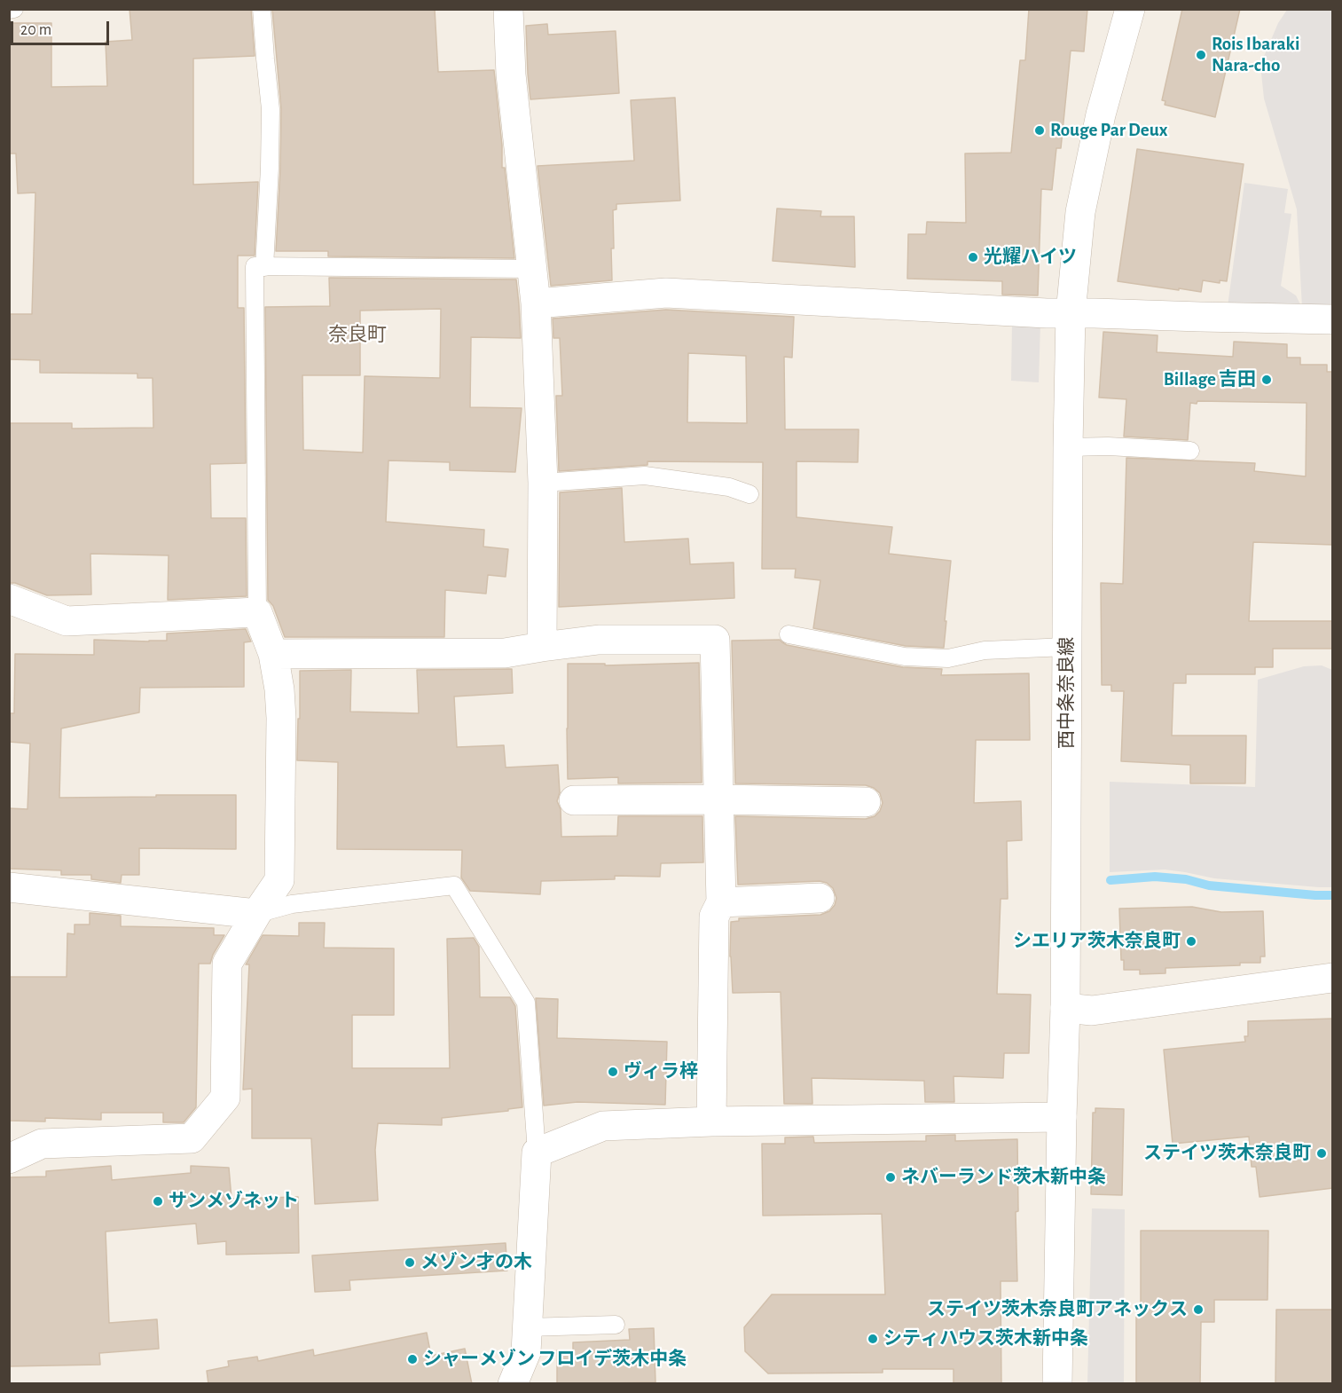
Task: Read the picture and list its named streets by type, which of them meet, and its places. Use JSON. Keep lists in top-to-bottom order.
{
  "streets": {
    "street": ["西中条奈良線"]
  },
  "districts": ["奈良町"],
  "places": [
    "Rois Ibaraki Nara-cho",
    "Rouge Par Deux",
    "光耀ハイツ",
    "Billage 吉田",
    "シエリア茨木奈良町",
    "ヴィラ梓",
    "ステイツ茨木奈良町",
    "ネバーランド茨木新中条",
    "サンメゾネット",
    "メゾン才の木",
    "ステイツ茨木奈良町アネックス",
    "シティハウス茨木新中条",
    "シャーメゾン フロイデ茨木中条"
  ],
  "scale_bar": "20 m"
}
